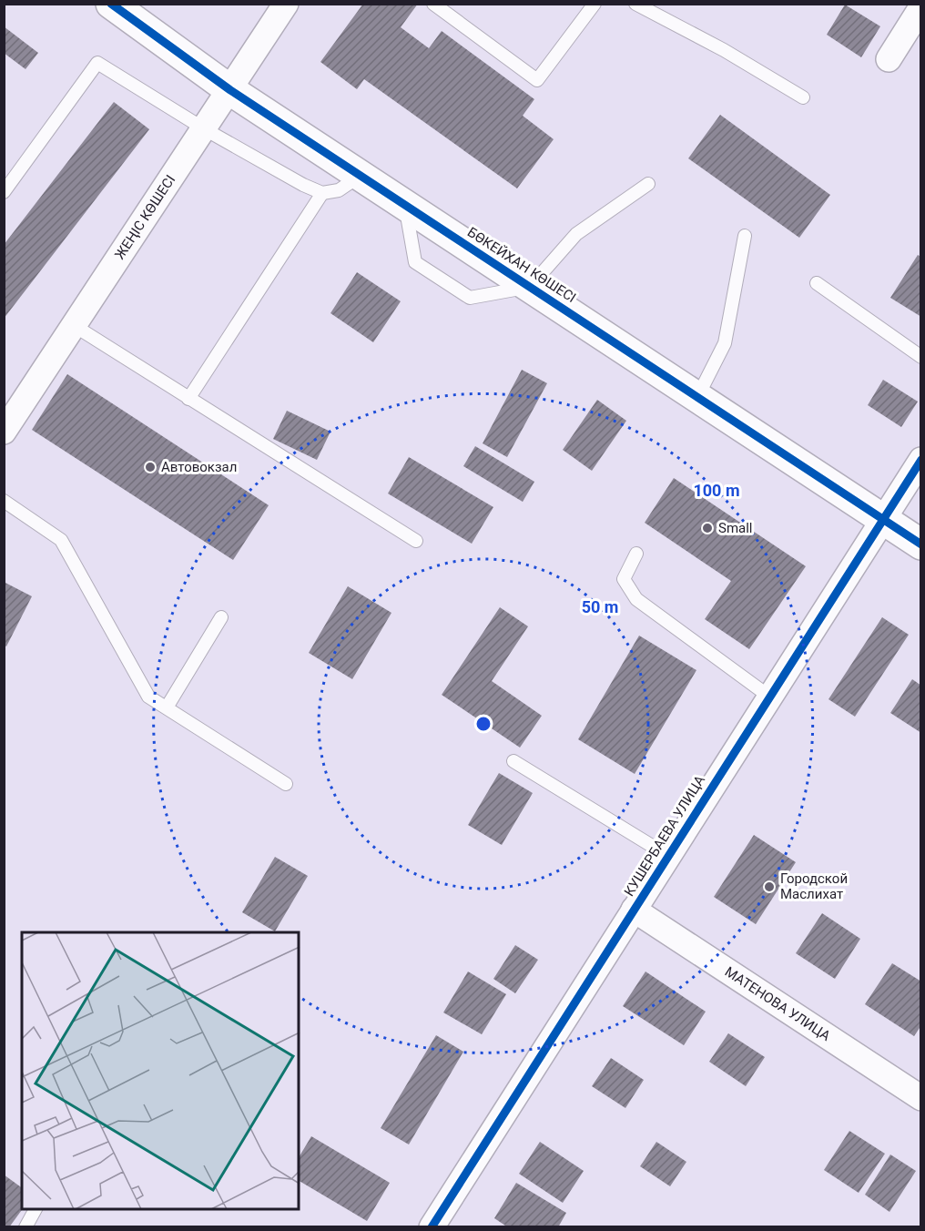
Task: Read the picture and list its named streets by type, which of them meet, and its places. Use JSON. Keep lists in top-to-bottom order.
{
  "streets": {
    "street": [
      "ЖЕҢІС КӨШЕСІ",
      "БӨКЕЙХАН КӨШЕСІ",
      "КУШЕРБАЕВА УЛИЦА",
      "МАТЕНОВА УЛИЦА"
    ]
  },
  "crossings": [
    ["ЖЕҢІС КӨШЕСІ", "БӨКЕЙХАН КӨШЕСІ"],
    ["БӨКЕЙХАН КӨШЕСІ", "КУШЕРБАЕВА УЛИЦА"],
    ["КУШЕРБАЕВА УЛИЦА", "МАТЕНОВА УЛИЦА"]
  ],
  "places": ["Автовокзал", "Small", "Городской Маслихат"],
  "rings": ["100 m", "50 m"]
}
